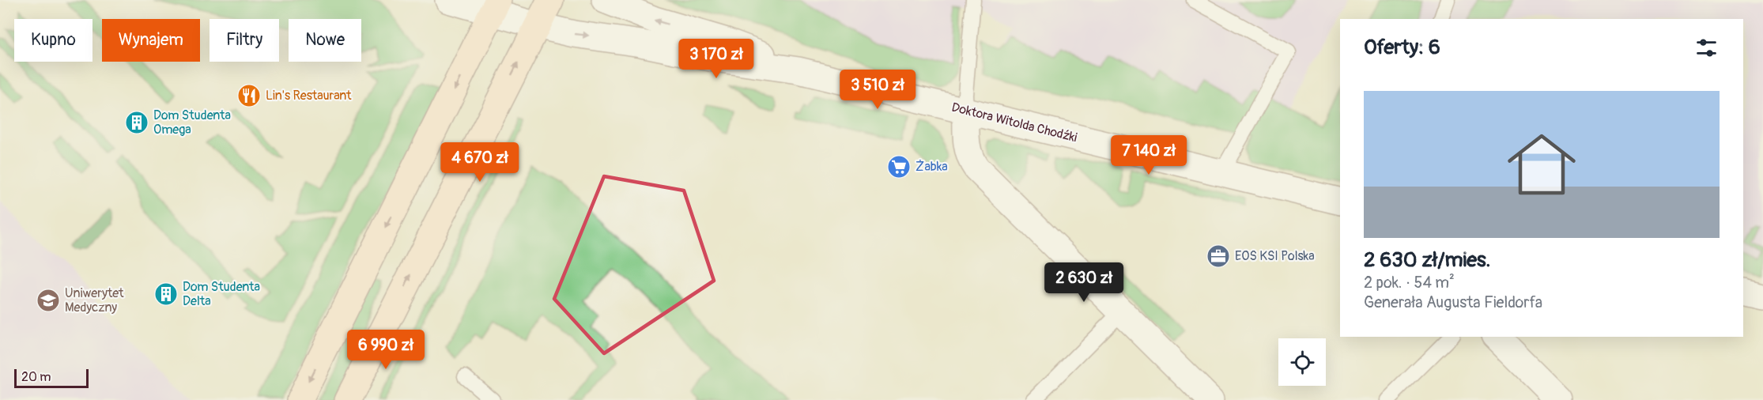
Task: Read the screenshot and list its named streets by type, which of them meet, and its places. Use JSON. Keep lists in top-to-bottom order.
{
  "streets": {
    "street": ["Doktora Witolda Chodźki"]
  },
  "places": {
    "restaurant": ["Lin's Restaurant"],
    "building": ["Dom Studenta Omega", "Dom Studenta Delta"],
    "supermarket": ["Żabka"],
    "office": ["EOS KSI Polska"],
    "school or university": ["Uniwerytet Medyczny"]
  },
  "scale_bar": "20 m",
  "page": {
    "chip": [
      "Kupno",
      "Wynajem",
      "Filtry",
      "Nowe"
    ],
    "heading": "Oferty: 6",
    "price": [
      "3 170 zł",
      "3 510 zł",
      "7 140 zł",
      "4 670 zł",
      "2 630 zł",
      "6 990 zł"
    ],
    "list": [
      {
        "name": "2 630 zł/mies.",
        "note": "2 pok. · 54 m² · Generała Augusta Fieldorfa"
      }
    ],
    "scale": "20 m"
  }
}
